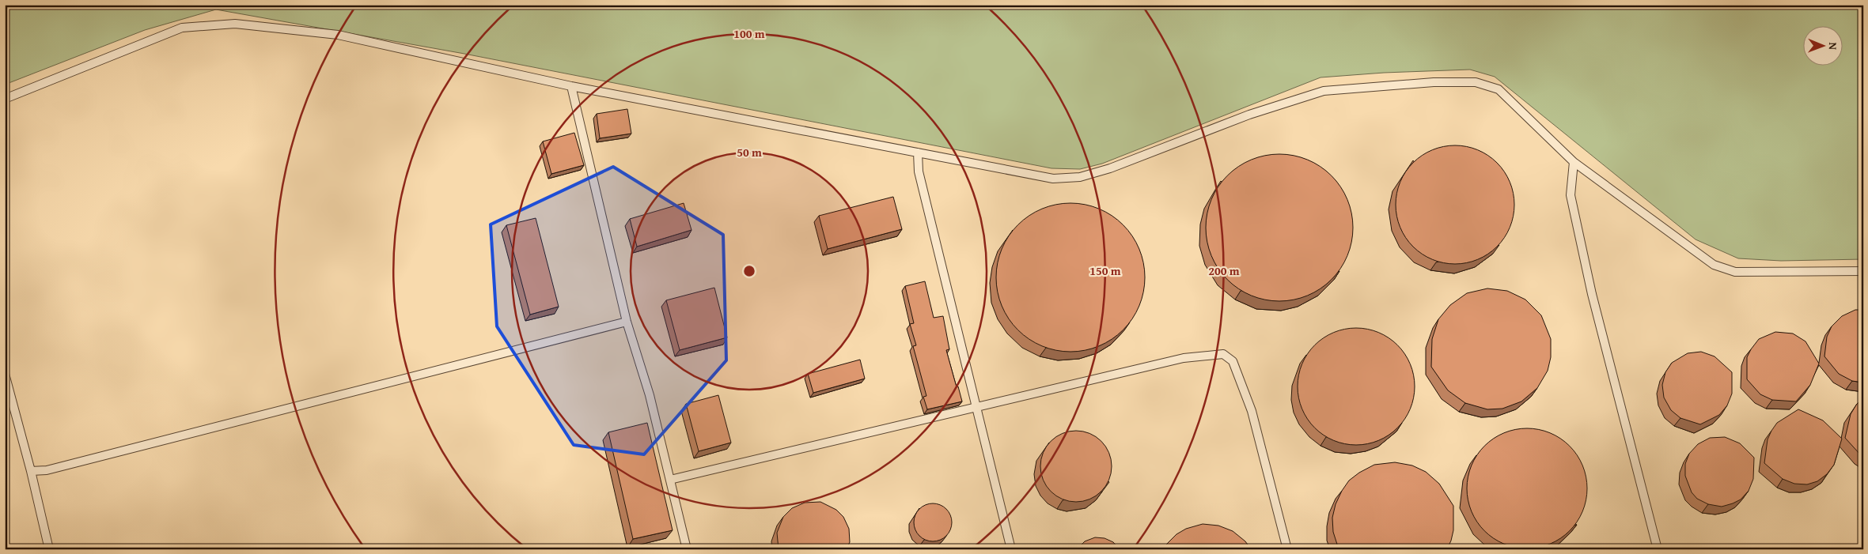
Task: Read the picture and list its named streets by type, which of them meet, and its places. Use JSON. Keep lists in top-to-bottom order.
{
  "north": "right",
  "rings": [
    "100 m",
    "50 m",
    "150 m",
    "200 m"
  ]
}
